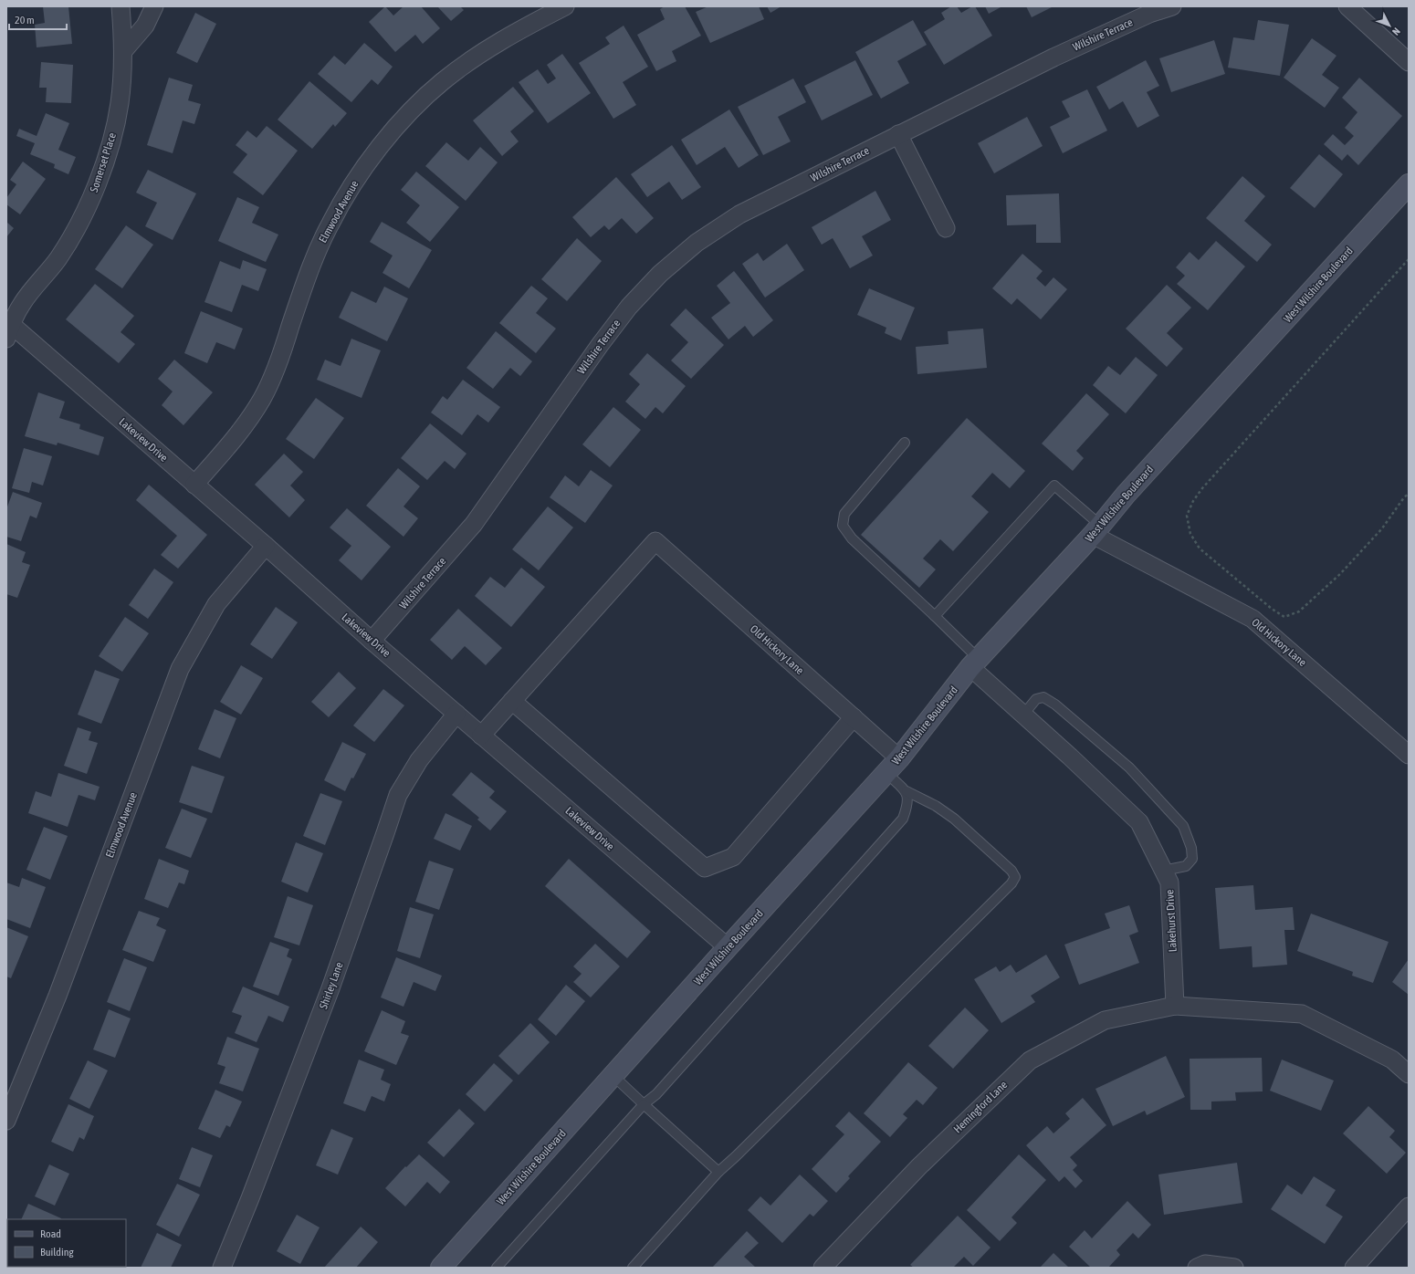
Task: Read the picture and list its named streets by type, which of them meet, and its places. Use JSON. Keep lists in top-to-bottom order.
{
  "streets": {
    "street": [
      "Wilshire Terrace",
      "Somerset Place",
      "Elmwood Avenue",
      "West Wilshire Boulevard",
      "Lakeview Drive",
      "Old Hickory Lane",
      "Lakehurst Drive",
      "Shirley Lane",
      "Hemingford Lane"
    ]
  },
  "crossings": [
    ["Wilshire Terrace", "Lakeview Drive"],
    ["Somerset Place", "Lakeview Drive"],
    ["Elmwood Avenue", "Lakeview Drive"],
    ["West Wilshire Boulevard", "Lakeview Drive"],
    ["West Wilshire Boulevard", "Old Hickory Lane"],
    ["West Wilshire Boulevard", "Lakehurst Drive"],
    ["Lakeview Drive", "Shirley Lane"],
    ["Lakehurst Drive", "Hemingford Lane"]
  ],
  "legend": ["Road", "Building"],
  "scale_bar": "20 m",
  "north": "bottom right"
}
